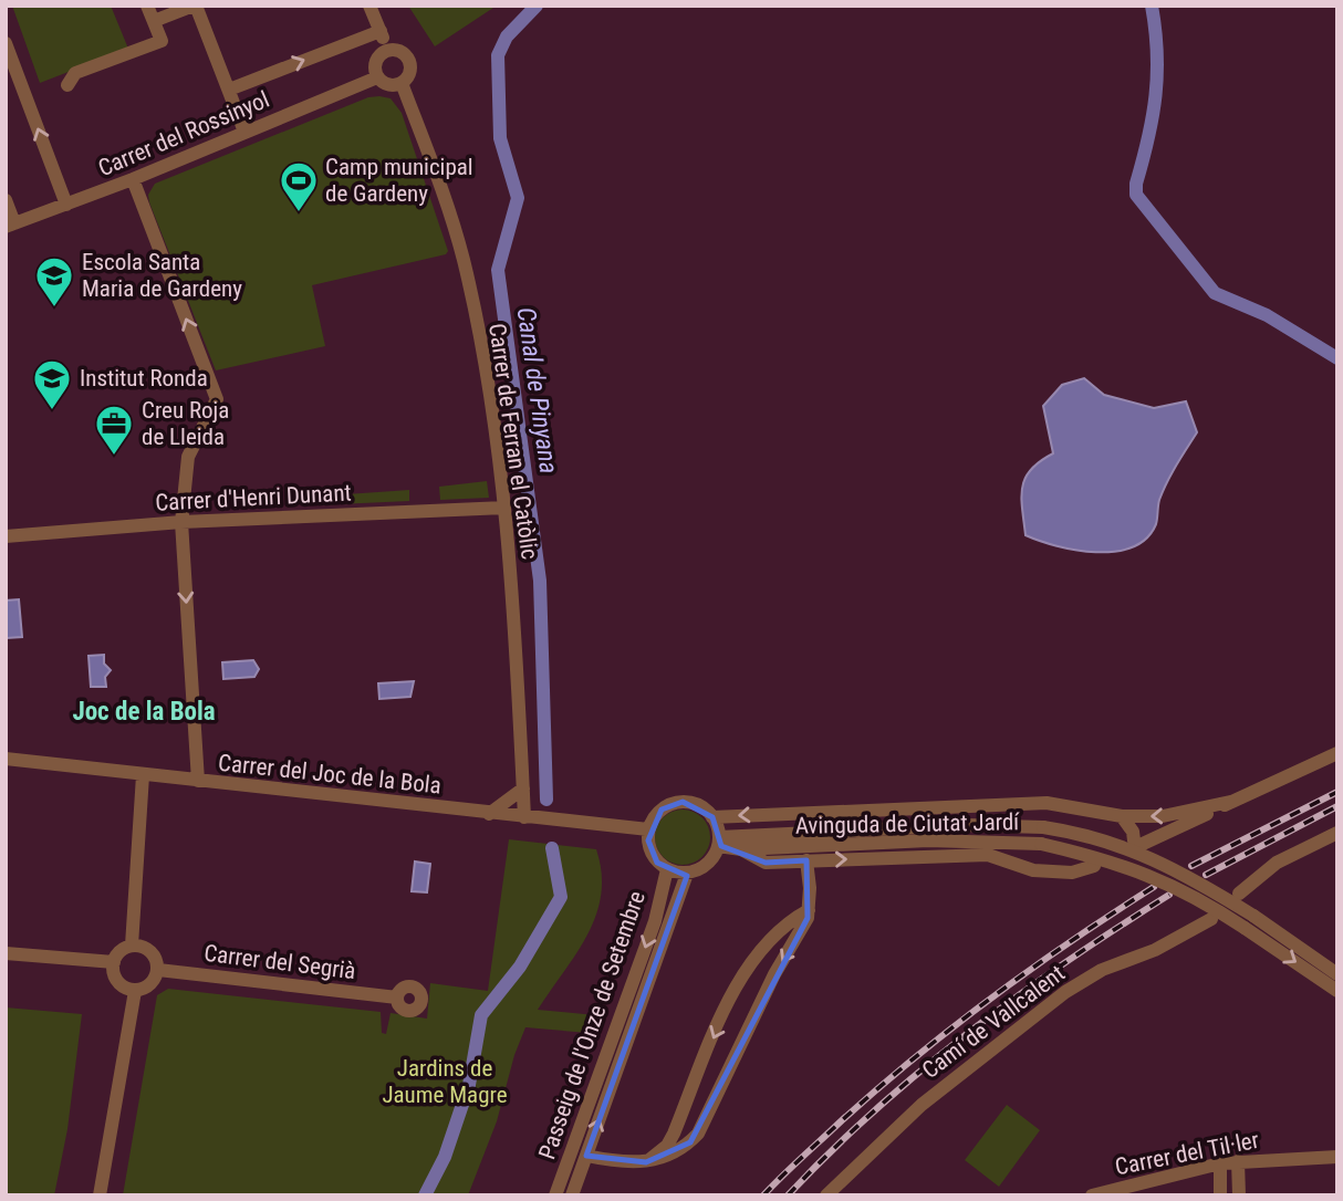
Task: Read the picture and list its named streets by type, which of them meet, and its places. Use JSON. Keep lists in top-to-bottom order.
{
  "streets": {
    "street": [
      "Carrer del Rossinyol",
      "Carrer de Ferran el Catòlic",
      "Carrer d'Henri Dunant",
      "Carrer del Joc de la Bola",
      "Avinguda de Ciutat Jardí",
      "Carrer del Segrià",
      "Camí de Vallcalent",
      "Passeig de l'Onze de Setembre",
      "Carrer del Til·ler"
    ]
  },
  "crossings": [
    ["Carrer del Rossinyol", "Carrer de Ferran el Catòlic"],
    ["Carrer de Ferran el Catòlic", "Carrer d'Henri Dunant"],
    ["Carrer de Ferran el Catòlic", "Carrer del Joc de la Bola"],
    ["Carrer del Joc de la Bola", "Avinguda de Ciutat Jardí"],
    ["Carrer del Joc de la Bola", "Passeig de l'Onze de Setembre"],
    ["Avinguda de Ciutat Jardí", "Passeig de l'Onze de Setembre"]
  ],
  "districts": ["Joc de la Bola"],
  "water": ["Canal de Pinyana"],
  "parks": ["Jardins de Jaume Magre"],
  "places": {
    "sports": ["Camp municipal de Gardeny"],
    "school or university": ["Escola Santa Maria de Gardeny", "Institut Ronda"],
    "office": ["Creu Roja de Lleida"]
  }
}
